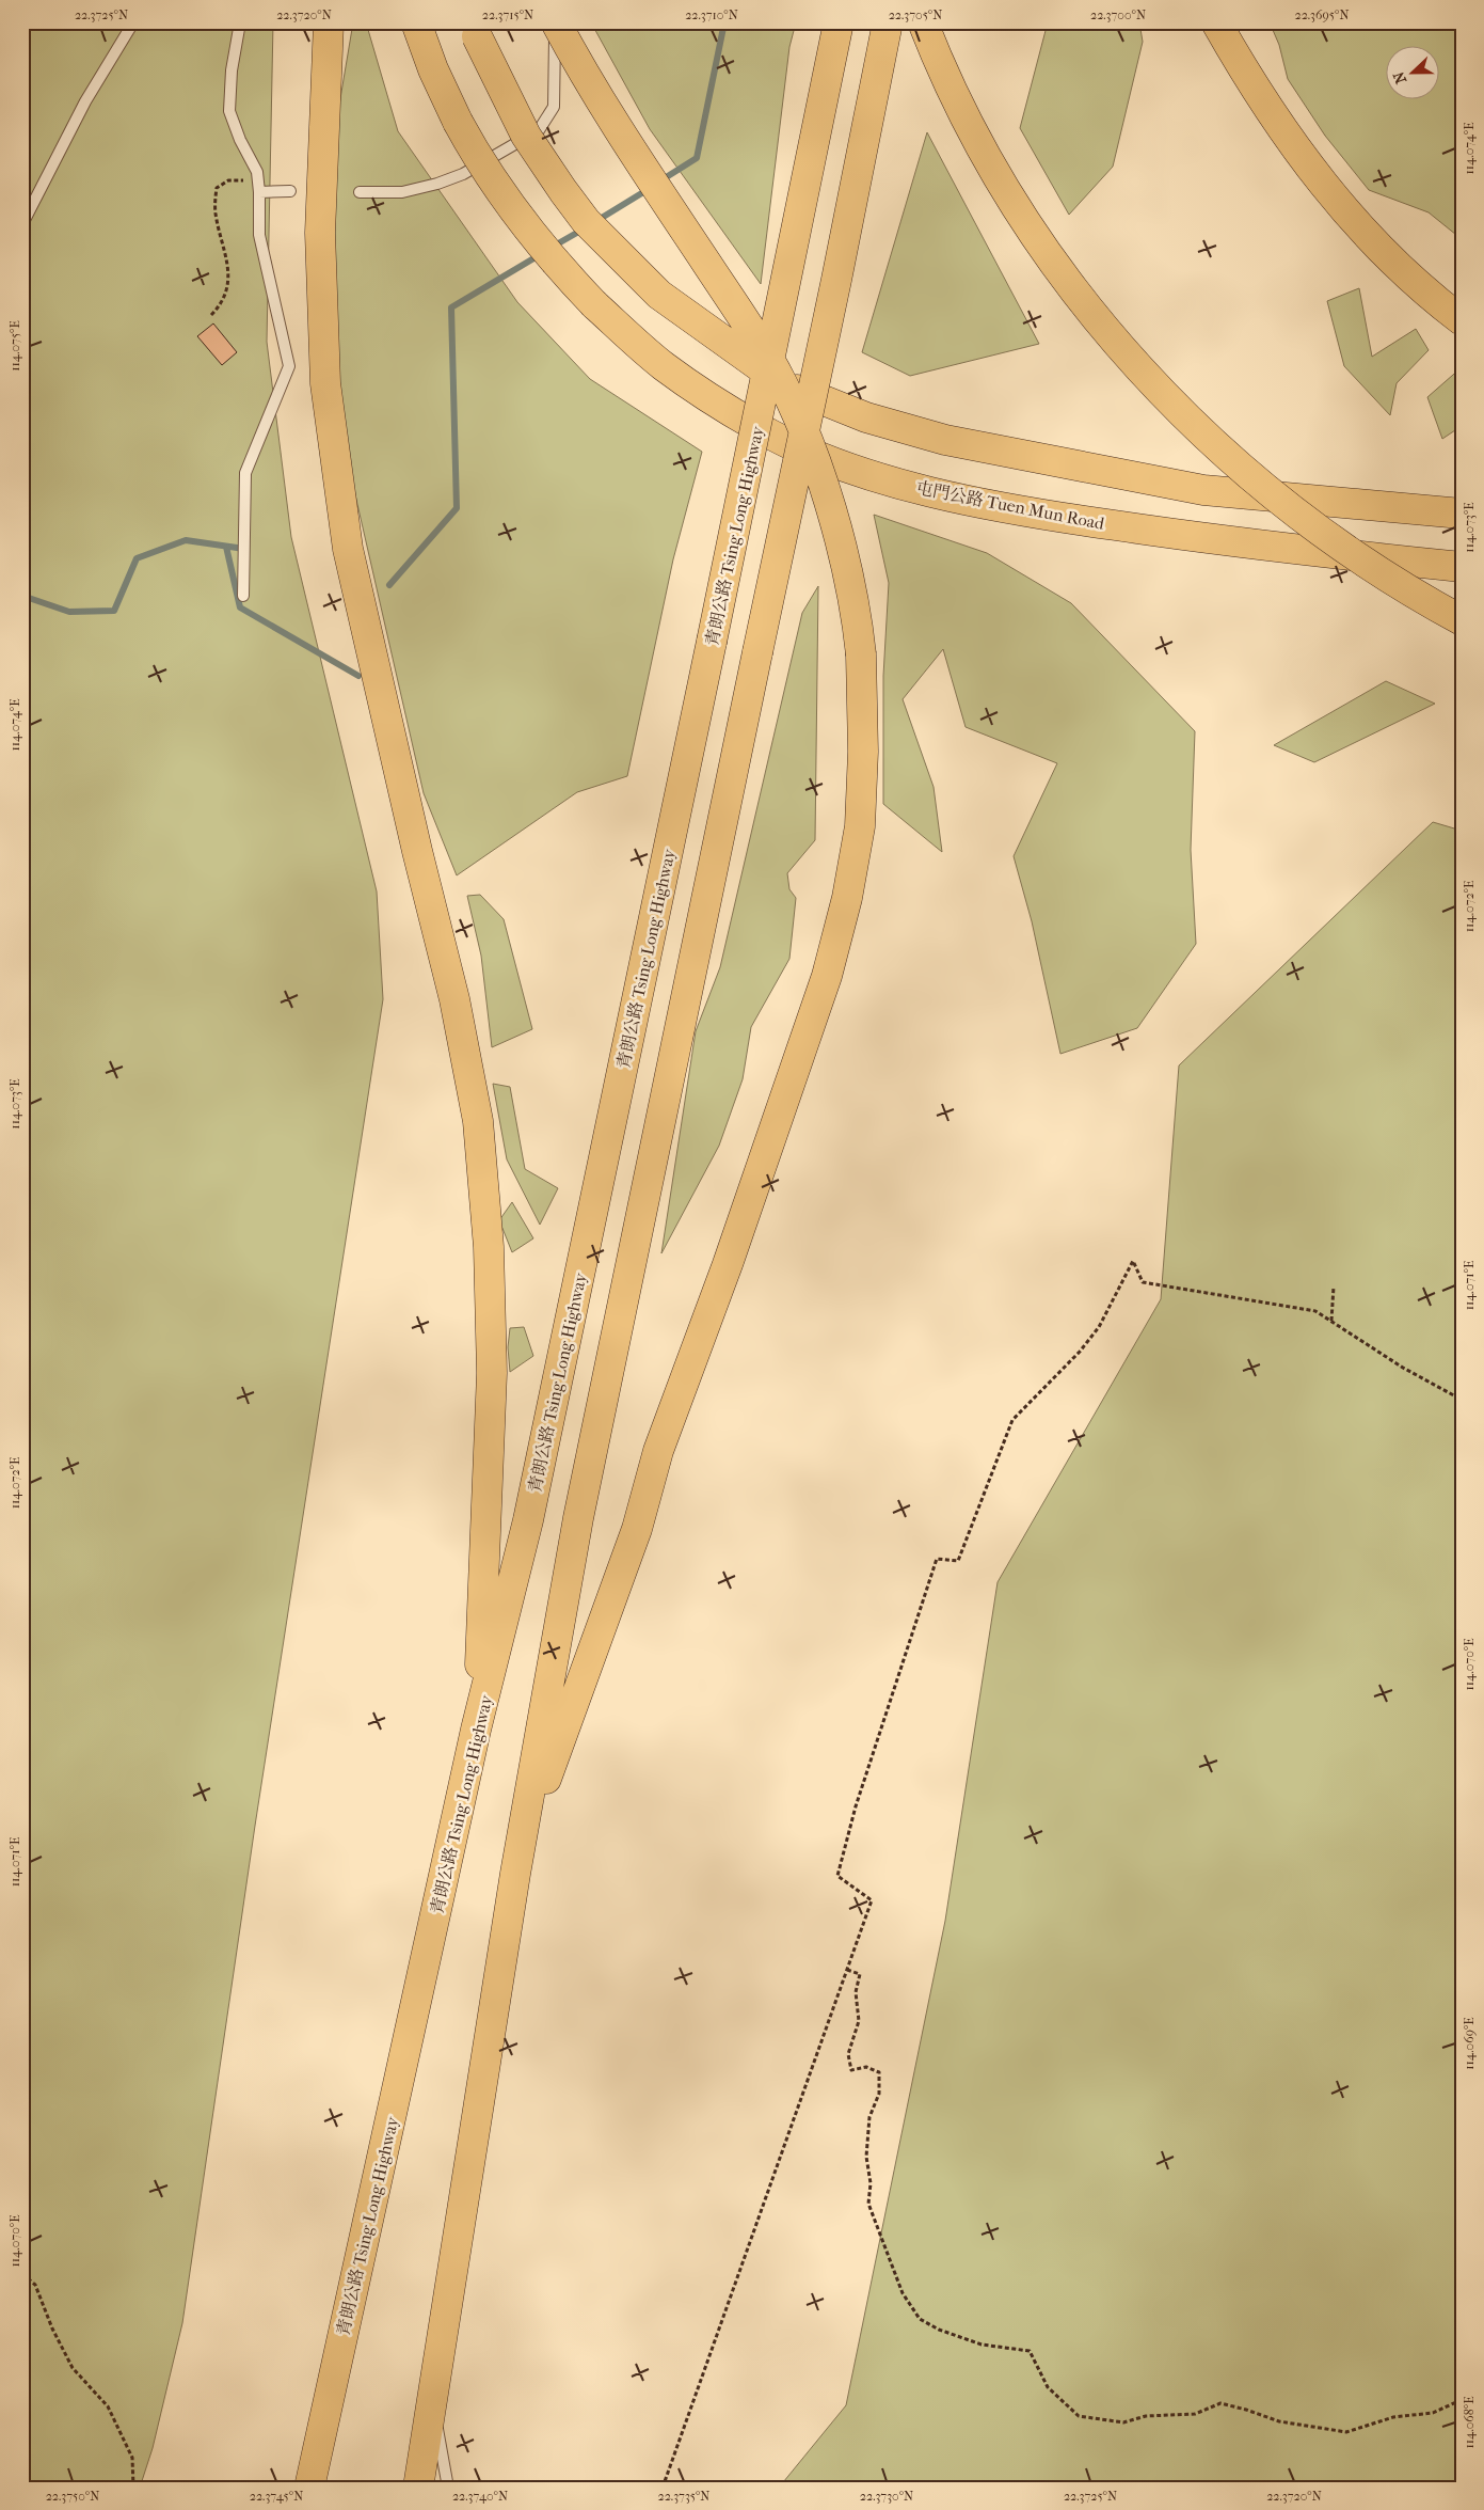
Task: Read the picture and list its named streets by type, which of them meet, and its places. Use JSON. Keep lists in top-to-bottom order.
{
  "streets": {
    "highway": ["屯門公路 Tuen Mun Road", "青朗公路 Tsing Long Highway"]
  },
  "north": "left",
  "coordinates": [
    "22.3725°N",
    "22.3720°N",
    "22.3715°N",
    "22.3710°N",
    "22.3705°N",
    "22.3700°N",
    "22.3695°N",
    "114.074°E",
    "114.075°E",
    "114.073°E",
    "114.072°E",
    "114.071°E",
    "114.070°E",
    "114.069°E",
    "114.068°E",
    "22.3750°N",
    "22.3745°N",
    "22.3740°N",
    "22.3735°N",
    "22.3730°N"
  ]
}
